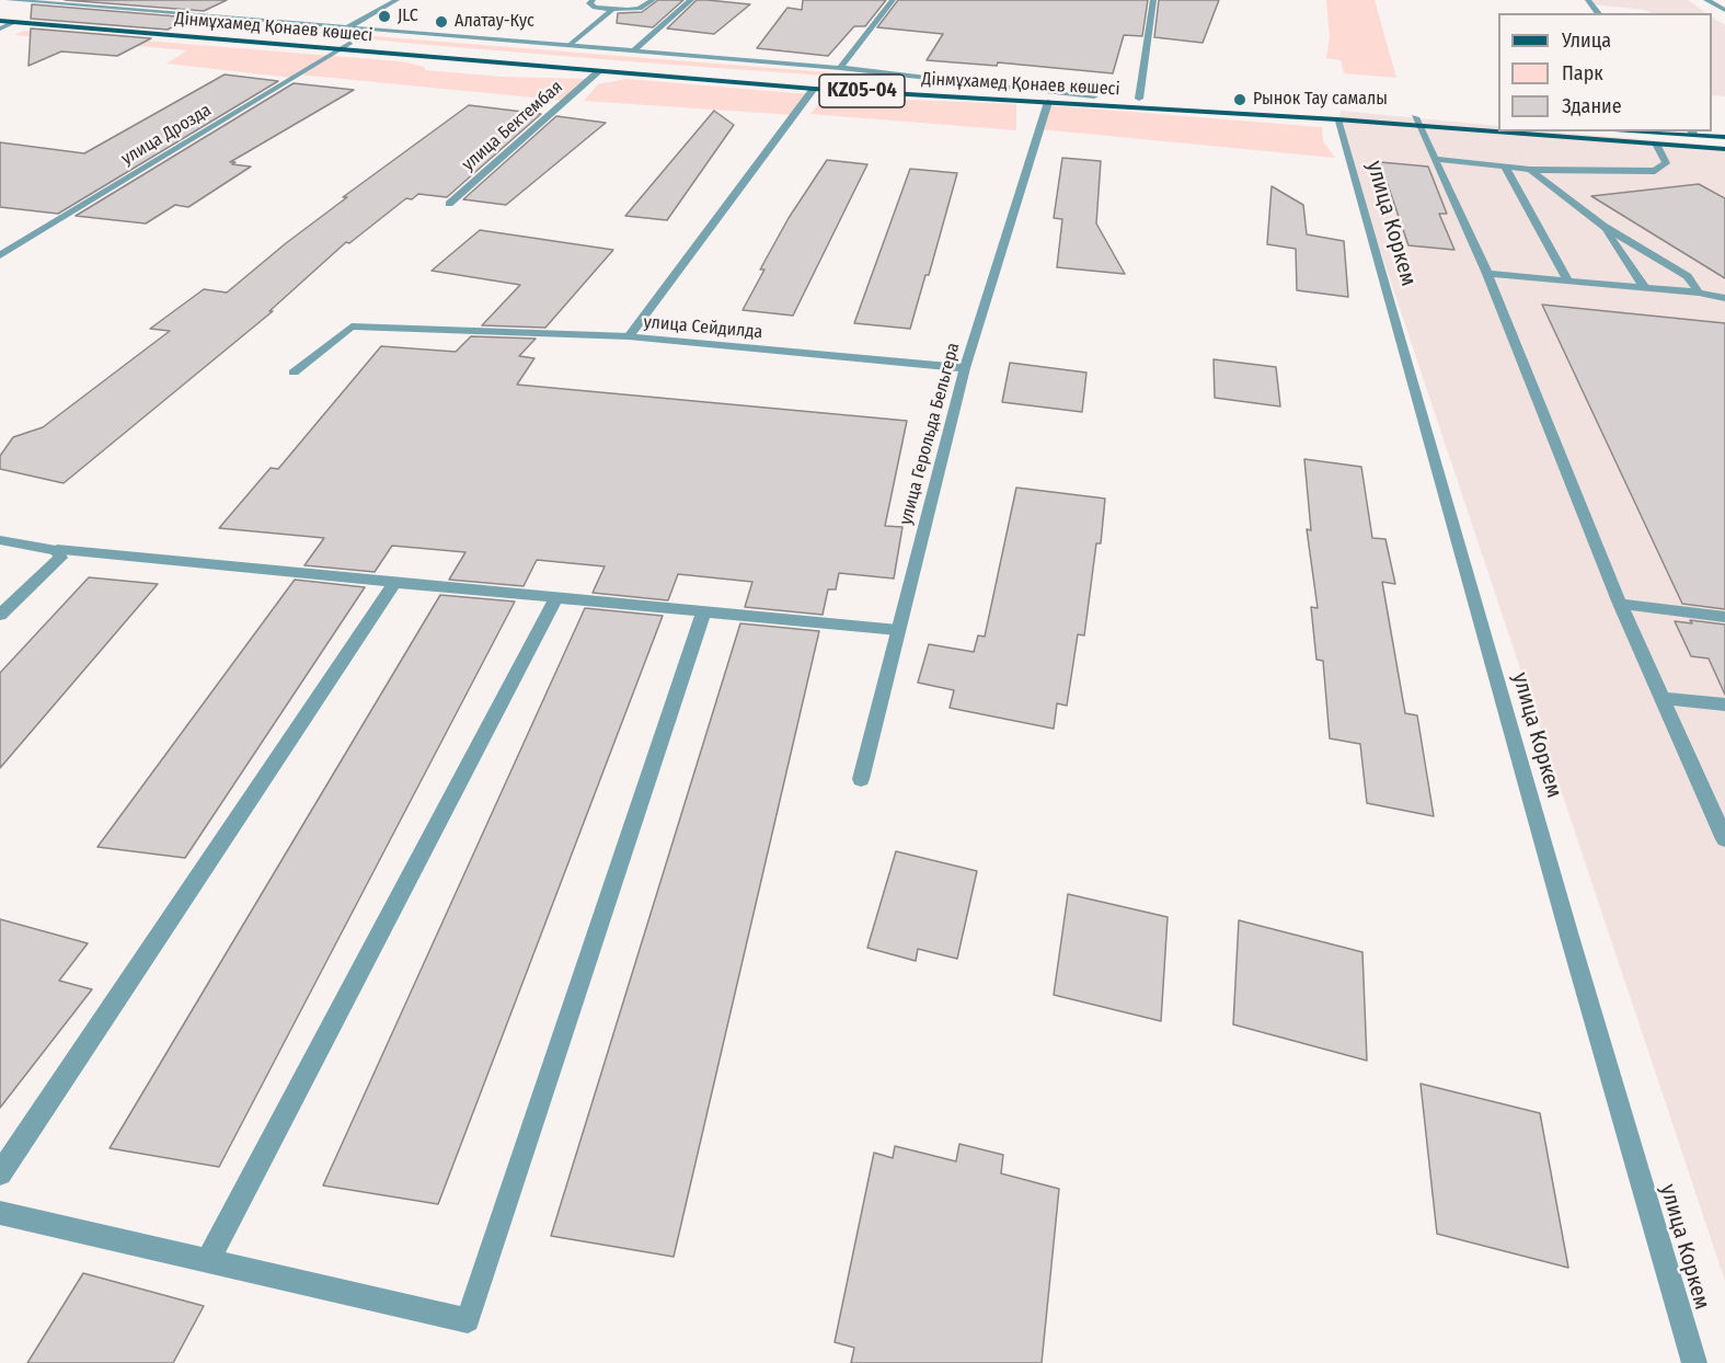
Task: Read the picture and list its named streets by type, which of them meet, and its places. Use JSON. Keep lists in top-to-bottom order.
{
  "streets": {
    "main road": ["Дінмұхамед Қонаев көшесі", "KZ05-04"],
    "street": [
      "улица Бектембая",
      "улица Дрозда",
      "улица Коркем",
      "улица Сейдилда",
      "улица Герольда Бельгера"
    ]
  },
  "crossings": [
    ["Дінмұхамед Қонаев көшесі", "улица Бектембая"],
    ["Дінмұхамед Қонаев көшесі", "улица Дрозда"],
    ["Дінмұхамед Қонаев көшесі", "улица Коркем"],
    ["Дінмұхамед Қонаев көшесі", "улица Сейдилда"],
    ["Дінмұхамед Қонаев көшесі", "улица Герольда Бельгера"],
    ["улица Сейдилда", "улица Герольда Бельгера"]
  ],
  "places": ["JLC", "Алатау-Кус", "Рынок Тау самалы"],
  "legend": ["Улица", "Парк", "Здание"]
}
